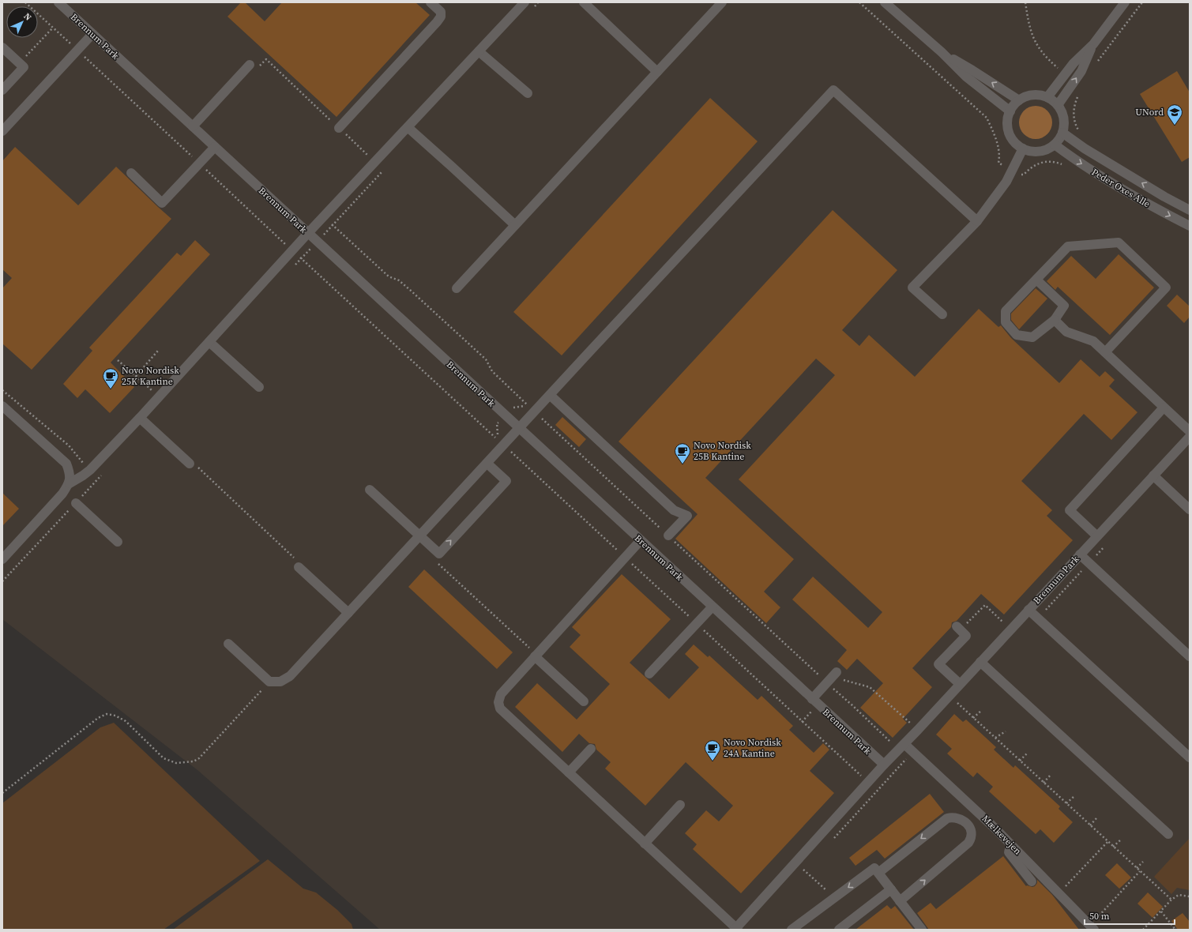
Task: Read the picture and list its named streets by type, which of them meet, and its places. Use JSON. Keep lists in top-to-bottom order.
{
  "streets": {
    "street": ["Brennum Park", "Peder Oxes Alle", "Mælkevejen"]
  },
  "crossings": [
    ["Brennum Park", "Mælkevejen"]
  ],
  "places": {
    "school or university": ["UNord"],
    "cafe": ["Novo Nordisk 25K Kantine", "Novo Nordisk 25B Kantine", "Novo Nordisk 24A Kantine"]
  },
  "scale_bar": "50 m",
  "north": "top right"
}
